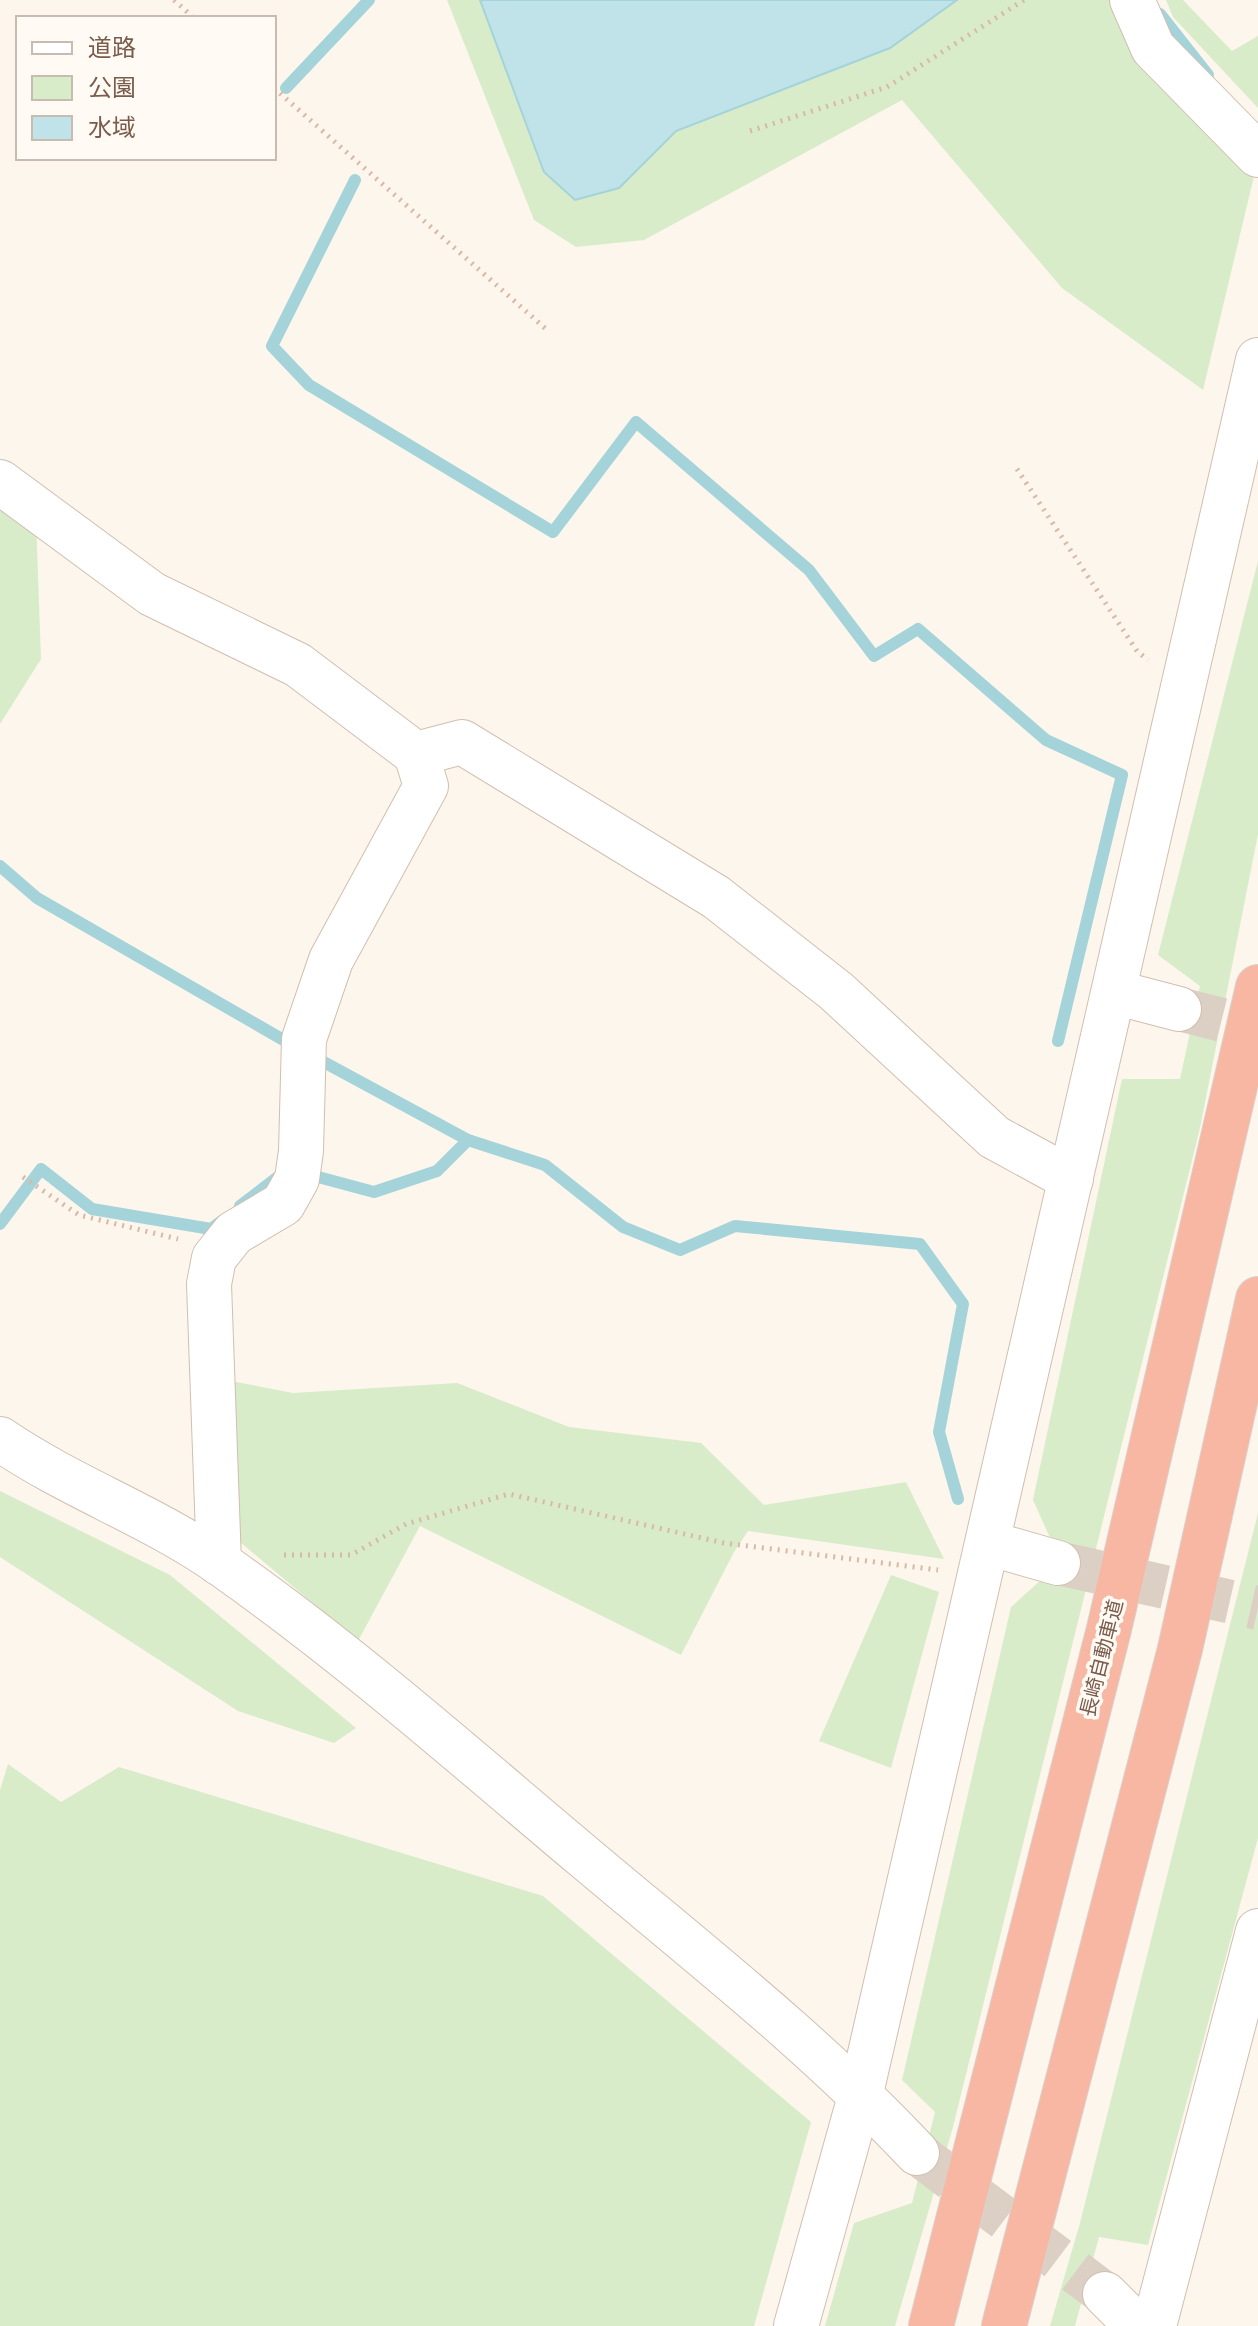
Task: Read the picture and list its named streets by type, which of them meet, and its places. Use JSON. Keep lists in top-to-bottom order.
{
  "streets": {
    "highway": ["長崎自動車道"]
  },
  "legend": ["道路", "公園", "水域"]
}
